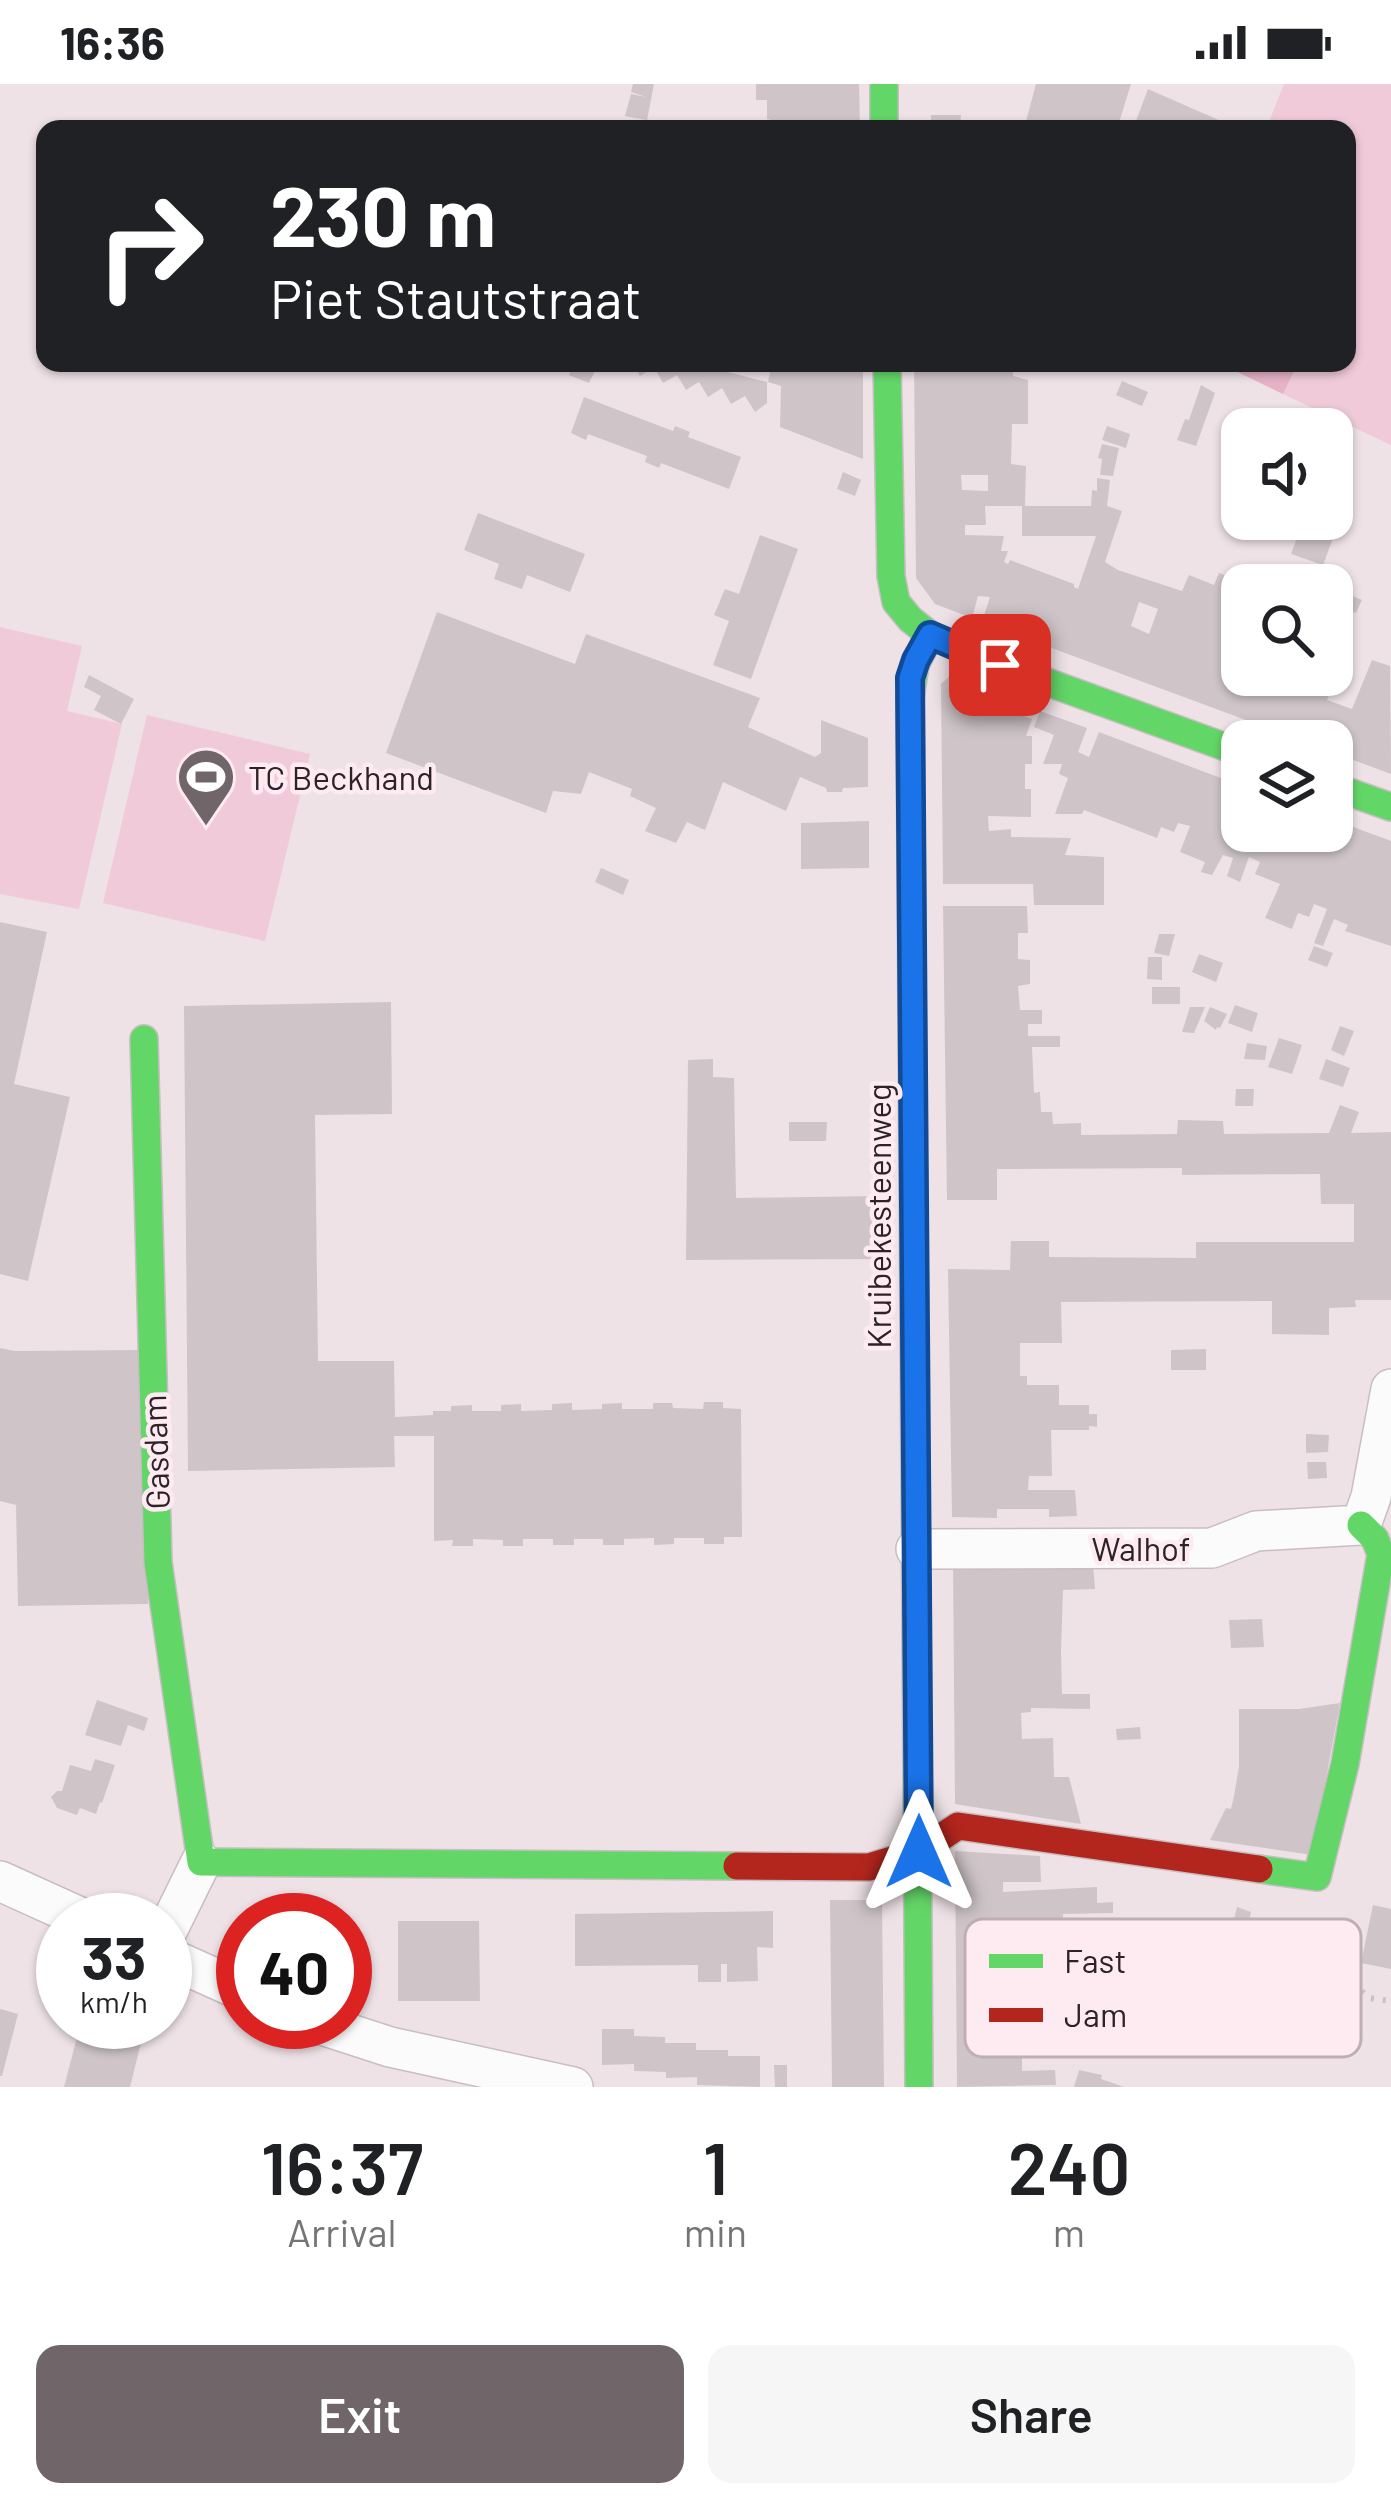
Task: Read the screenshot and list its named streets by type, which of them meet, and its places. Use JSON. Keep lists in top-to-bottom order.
{
  "streets": {
    "street": ["Kruibekesteenweg", "Gasdam", "Walhof"]
  },
  "crossings": [
    ["Kruibekesteenweg", "Walhof"]
  ],
  "places": {
    "sports": ["TC Beckhand"]
  },
  "legend": ["Fast", "Jam"],
  "page": {
    "status": "16:36",
    "turn": ["230 m", "Piet Stautstraat"],
    "speed": "33 km/h",
    "limit": "40",
    "eta": [
      "16:37",
      "Arrival",
      "1",
      "min",
      "240",
      "m"
    ],
    "buttons": ["Exit", "Share"]
  }
}
